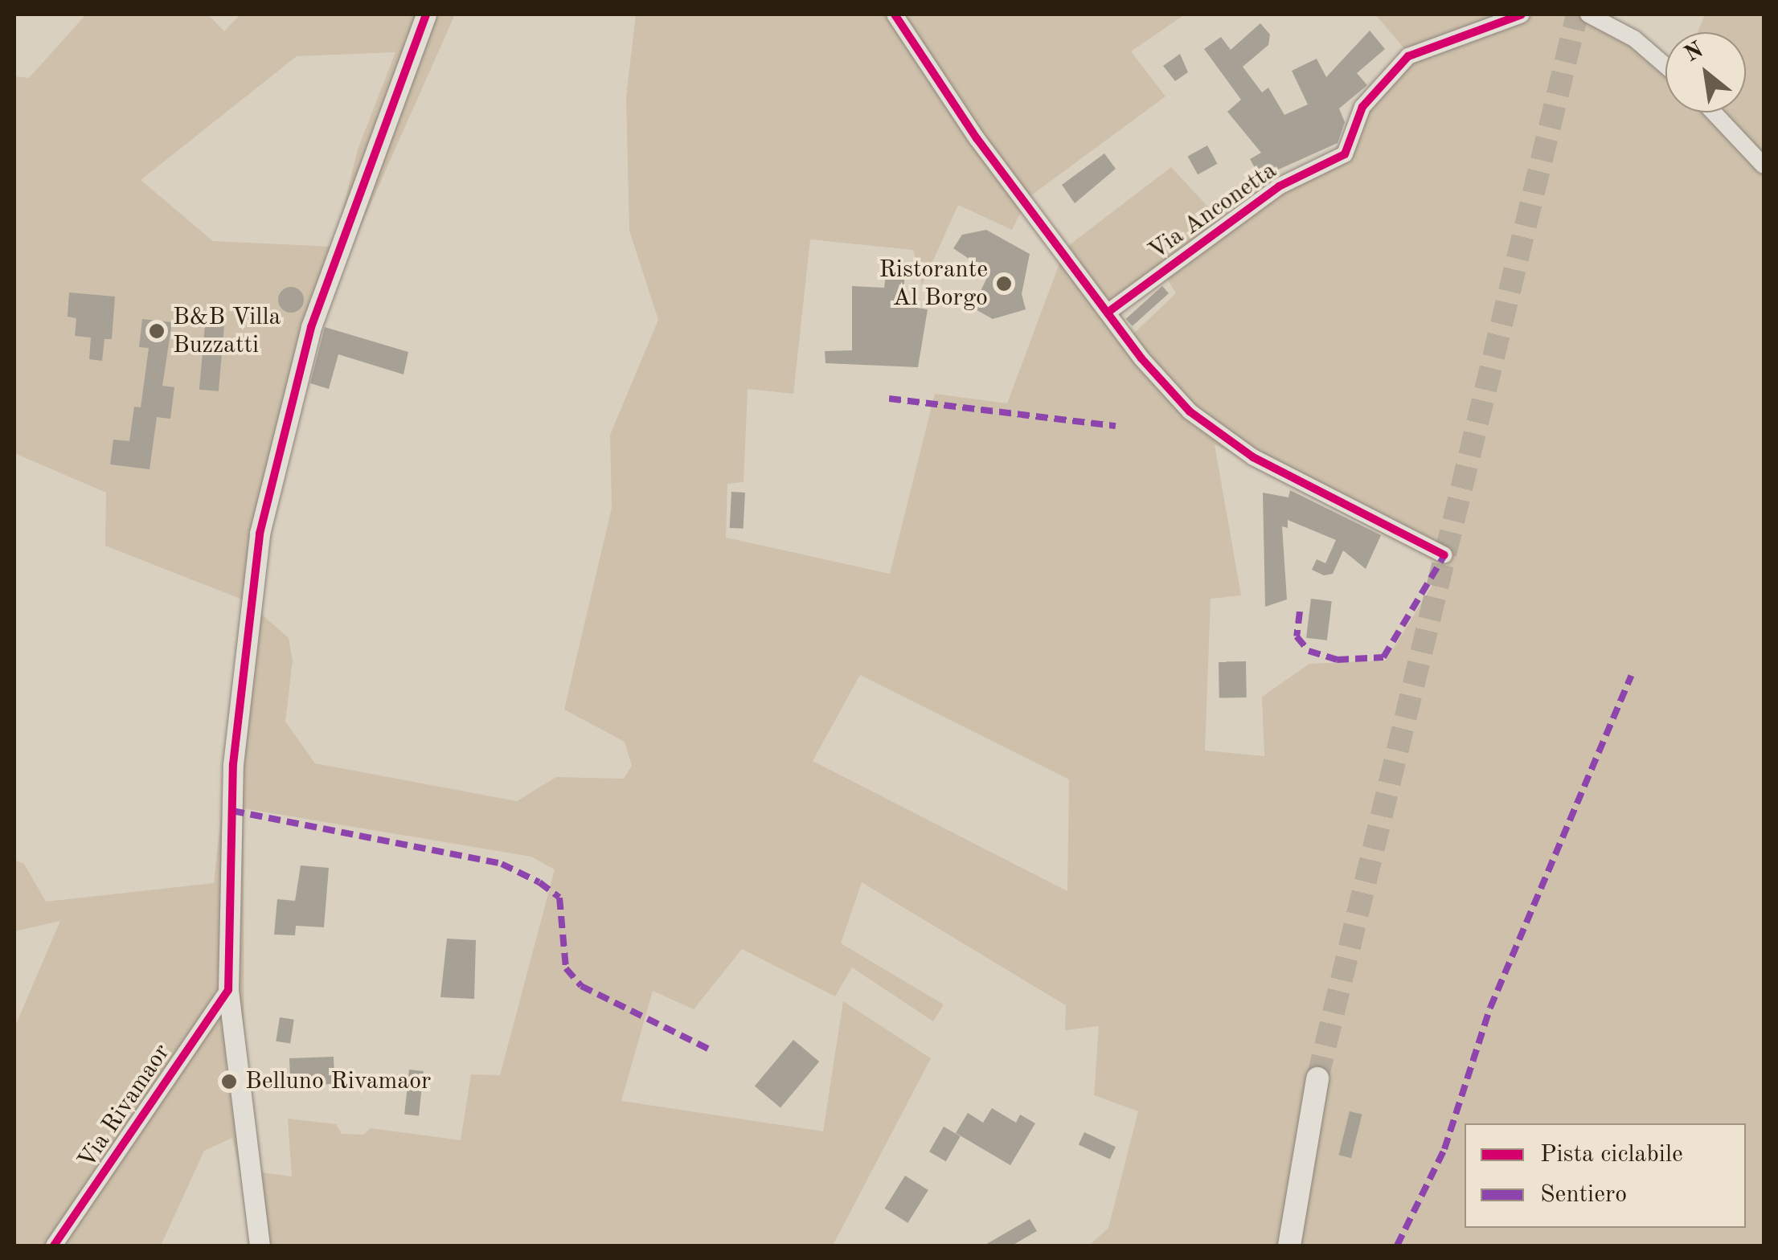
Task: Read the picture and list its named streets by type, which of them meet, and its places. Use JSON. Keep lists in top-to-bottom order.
{
  "streets": {
    "street": ["Via Anconetta", "Via Rivamaor"]
  },
  "places": ["Ristorante Al Borgo", "B&B Villa Buzzatti", "Belluno Rivamaor"],
  "legend": ["Pista ciclabile", "Sentiero"],
  "north": "top left"
}
